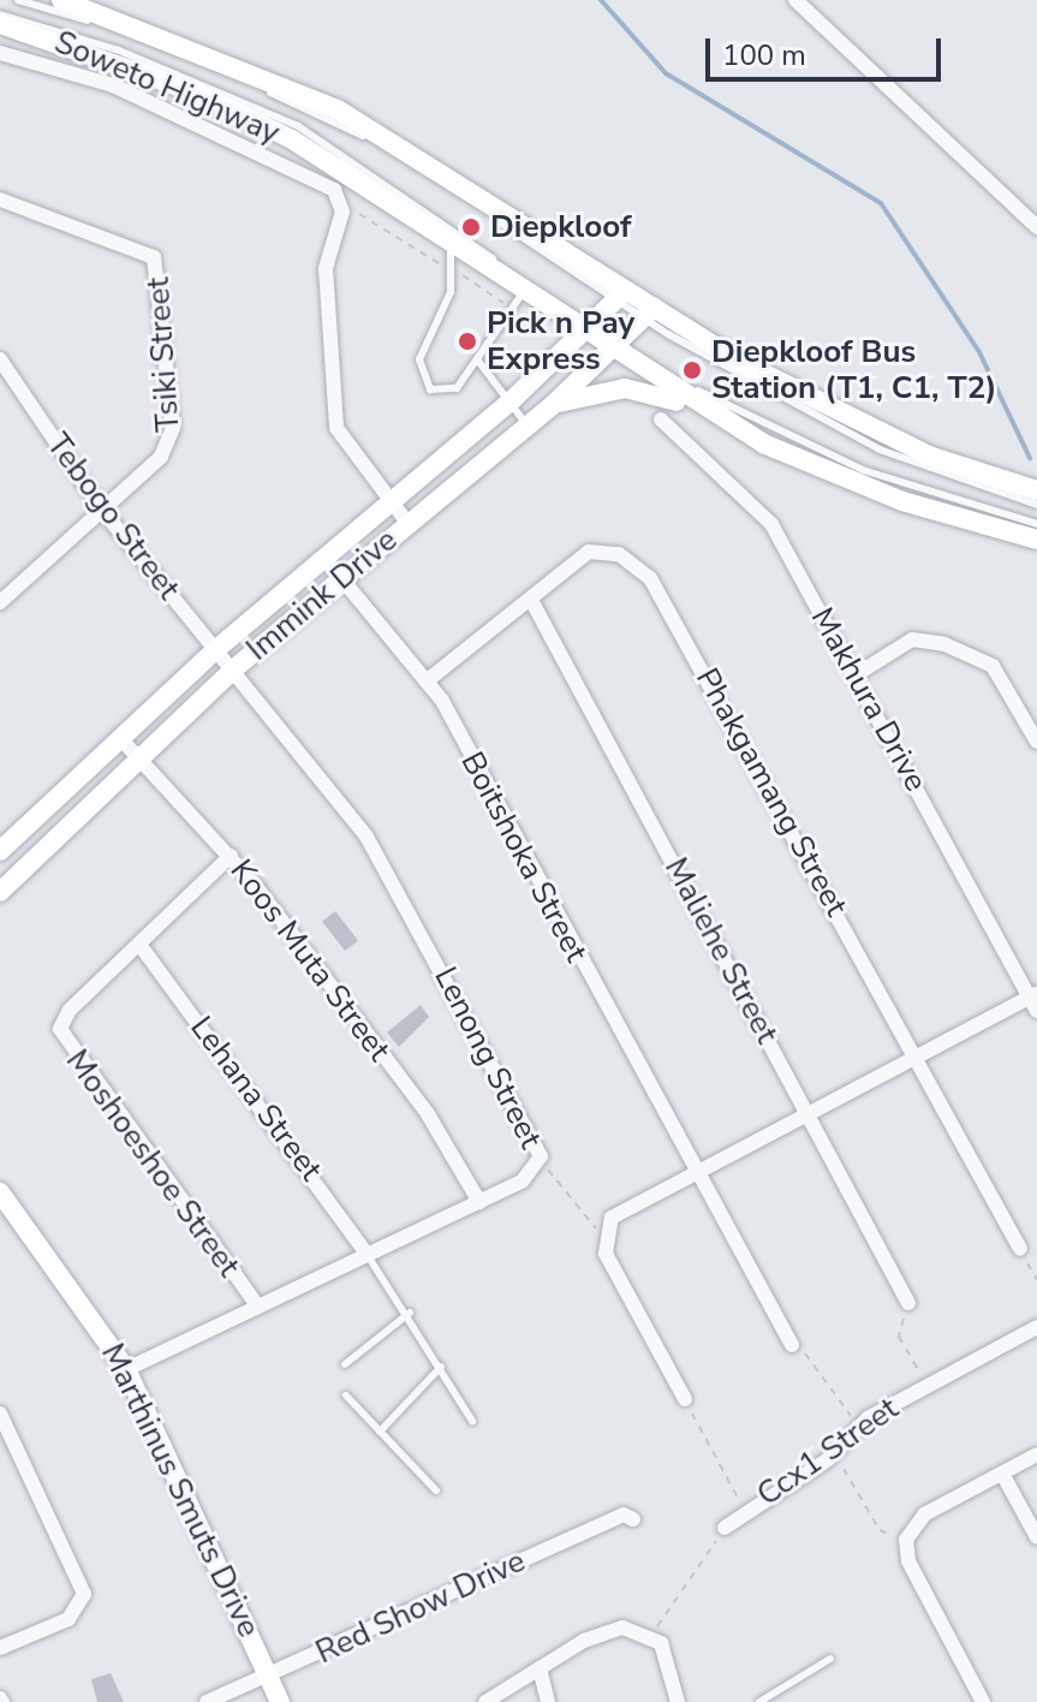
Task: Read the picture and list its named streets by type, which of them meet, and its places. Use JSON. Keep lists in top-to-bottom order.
{
  "streets": {
    "main road": ["Soweto Highway", "Immink Drive", "Marthinus Smuts Drive"],
    "street": [
      "Tsiki Street",
      "Tebogo Street",
      "Makhura Drive",
      "Phakgamang Street",
      "Boitshoka Street",
      "Maliehe Street",
      "Koos Muta Street",
      "Lenong Street",
      "Lehana Street",
      "Moshoeshoe Street",
      "Ccx1 Street",
      "Red Show Drive"
    ]
  },
  "crossings": [
    ["Soweto Highway", "Immink Drive"],
    ["Tsiki Street", "Tebogo Street"],
    ["Tebogo Street", "Immink Drive"],
    ["Tebogo Street", "Lenong Street"],
    ["Immink Drive", "Boitshoka Street"],
    ["Immink Drive", "Koos Muta Street"],
    ["Immink Drive", "Lenong Street"],
    ["Phakgamang Street", "Boitshoka Street"],
    ["Phakgamang Street", "Maliehe Street"],
    ["Koos Muta Street", "Lenong Street"],
    ["Koos Muta Street", "Moshoeshoe Street"],
    ["Lenong Street", "Lehana Street"],
    ["Lenong Street", "Moshoeshoe Street"],
    ["Lenong Street", "Marthinus Smuts Drive"],
    ["Lehana Street", "Moshoeshoe Street"],
    ["Marthinus Smuts Drive", "Red Show Drive"]
  ],
  "places": ["Diepkloof", "Pick n Pay Express", "Diepkloof Bus Station (T1, C1, T2)"],
  "scale_bar": "100 m"
}
